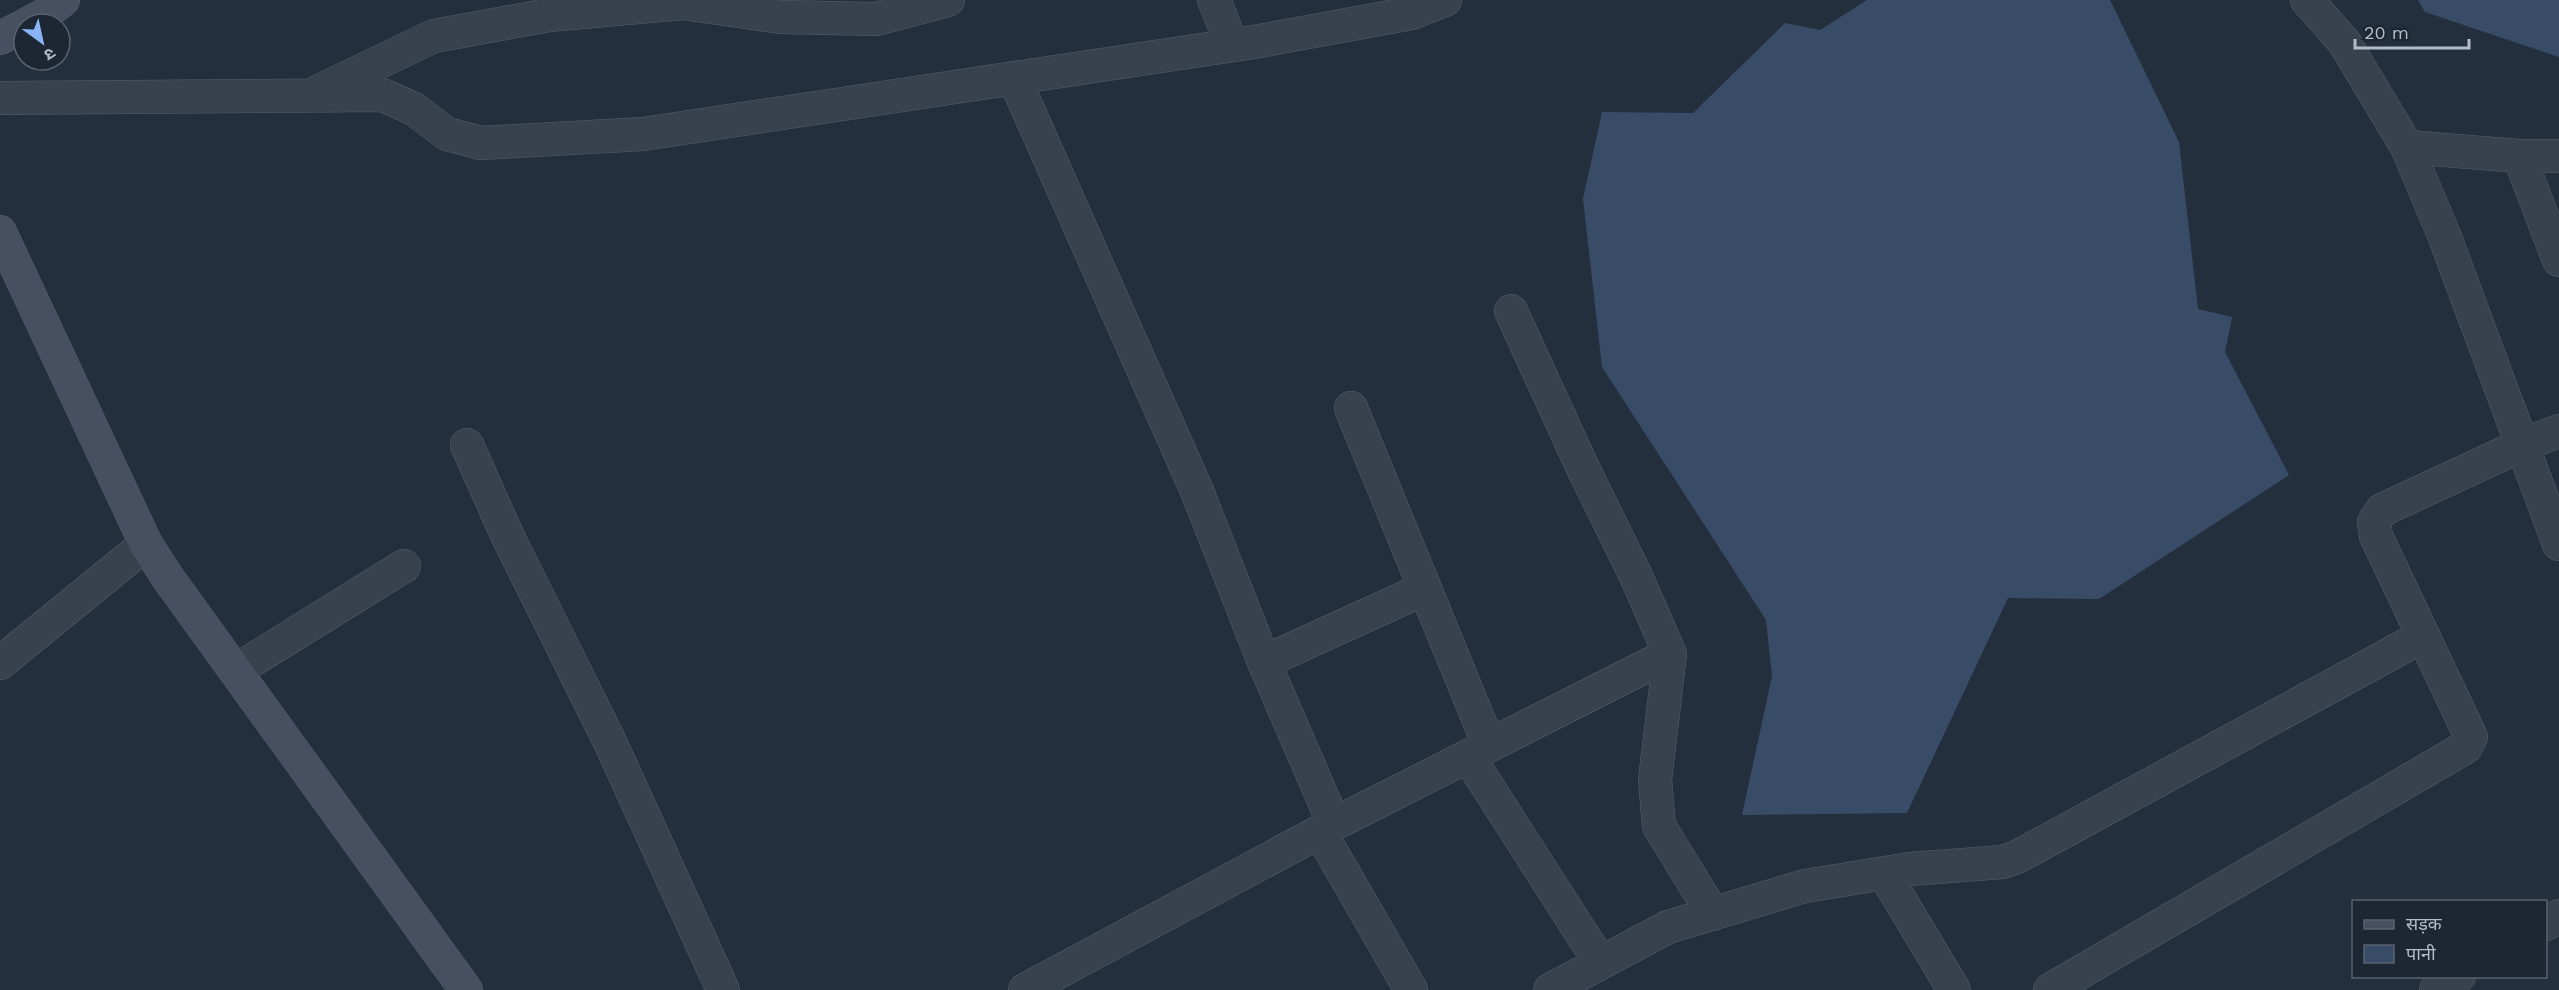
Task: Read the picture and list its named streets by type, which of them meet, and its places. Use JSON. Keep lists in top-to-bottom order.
{
  "legend": ["सड़क", "पानी"],
  "scale_bar": "20 m",
  "north": "bottom right"
}
